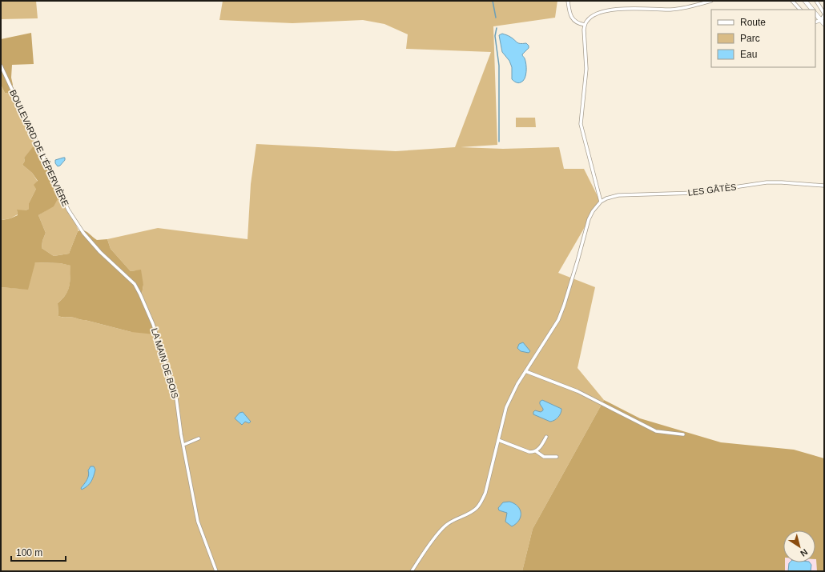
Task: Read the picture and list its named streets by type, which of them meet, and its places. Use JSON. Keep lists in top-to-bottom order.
{
  "streets": {
    "street": ["BOULEVARD DE L'ÉPERVIÈRE", "LES GÂTÈS", "LA MAIN DE BOIS"]
  },
  "crossings": [
    ["BOULEVARD DE L'ÉPERVIÈRE", "LA MAIN DE BOIS"]
  ],
  "legend": ["Route", "Parc", "Eau"],
  "scale_bar": "100 m",
  "north": "bottom right"
}
